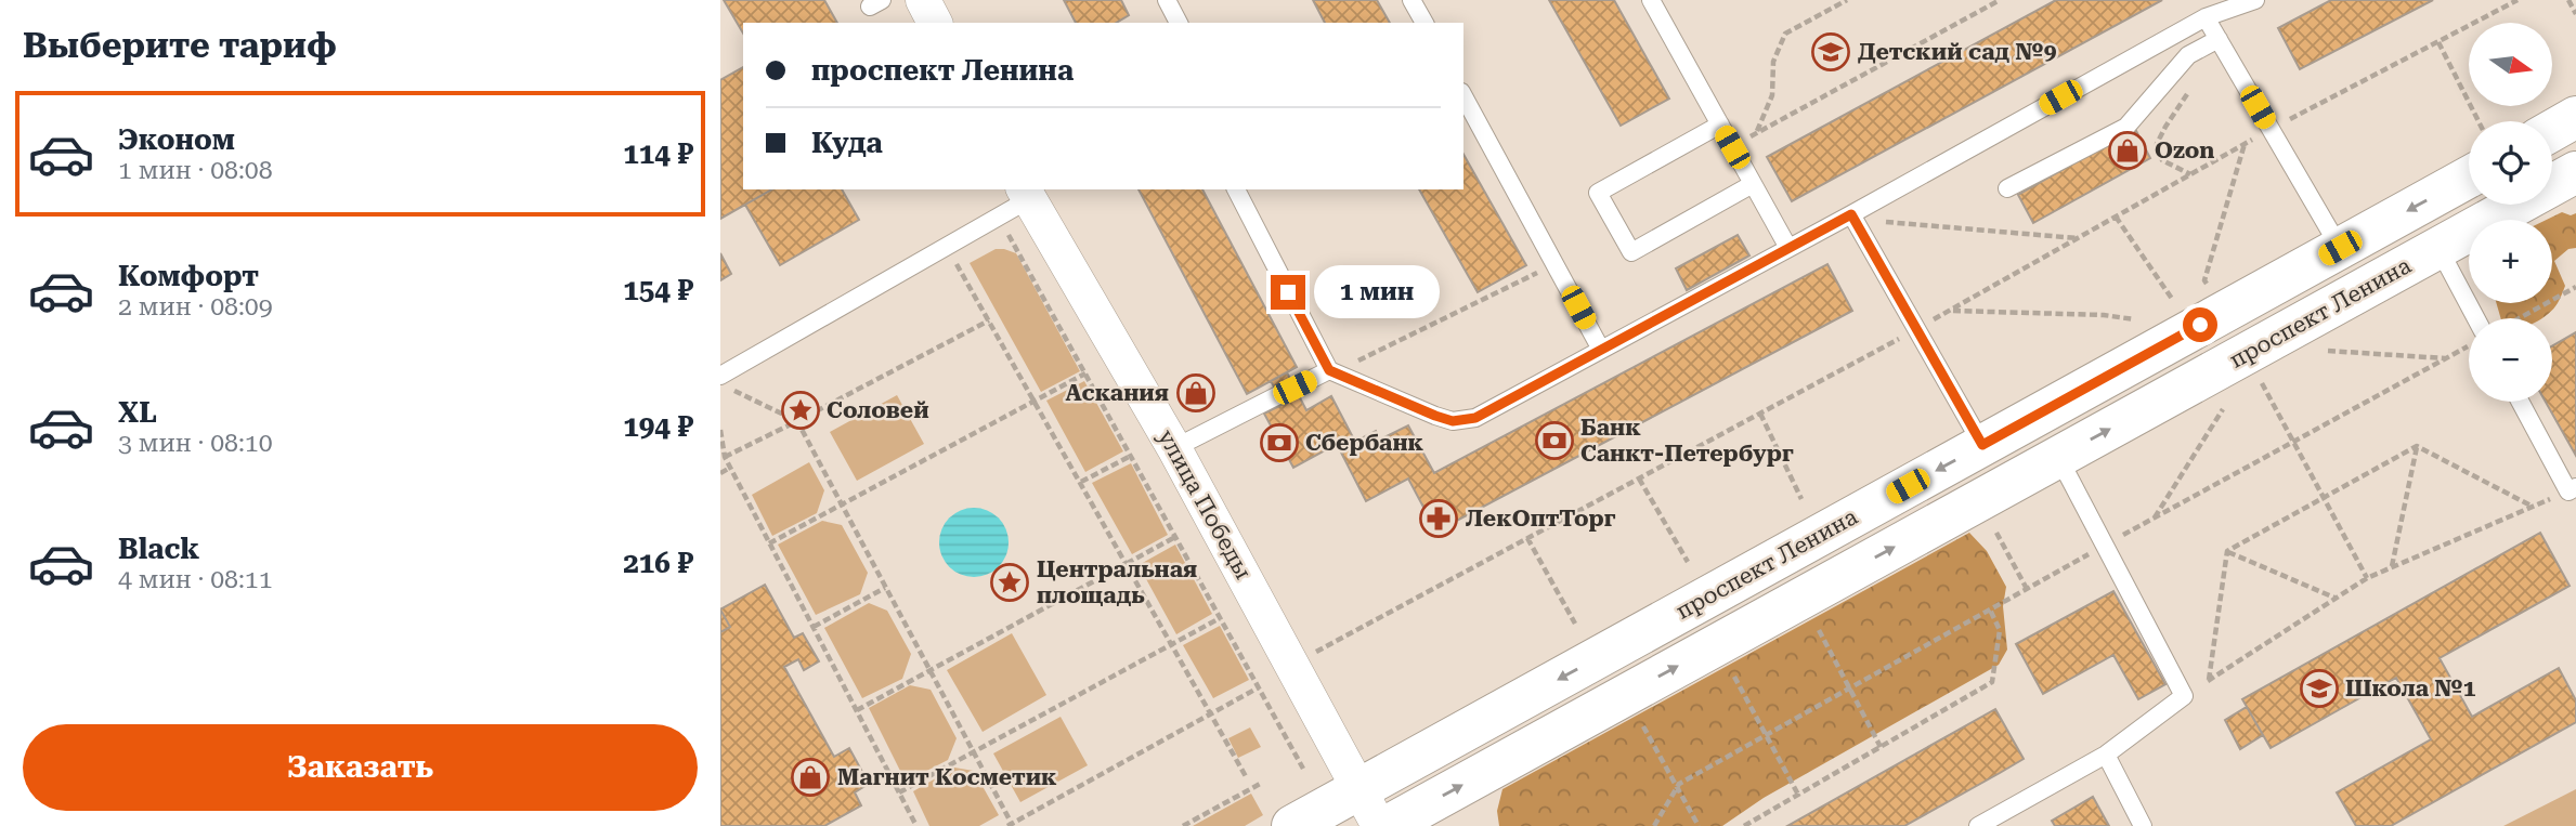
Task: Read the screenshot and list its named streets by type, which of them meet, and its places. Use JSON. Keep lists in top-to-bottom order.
{
  "streets": {
    "main road": ["проспект Ленина"],
    "street": ["улица Победы"]
  },
  "crossings": [
    ["проспект Ленина", "улица Победы"]
  ],
  "places": {
    "school or university": ["Детский сад №9", "Школа №1"],
    "shop": ["Ozon", "Аскания", "Магнит Косметик"],
    "place": ["Соловей", "Центральная площадь"],
    "bank": ["Банк Санкт-Петербург", "Сбербанк"],
    "pharmacy": ["ЛекОптТорг"]
  },
  "north": "right",
  "page": {
    "heading": "Выберите тариф",
    "map_buttons": ["+", "−"],
    "banner": ["проспект Ленина", "Куда"],
    "list": [
      {
        "name": "Эконом",
        "note": "1 мин · 08:08",
        "value": "114 ₽"
      },
      {
        "name": "Комфорт",
        "note": "2 мин · 08:09",
        "value": "154 ₽"
      },
      {
        "name": "XL",
        "note": "3 мин · 08:10",
        "value": "194 ₽"
      },
      {
        "name": "Black",
        "note": "4 мин · 08:11",
        "value": "216 ₽"
      }
    ],
    "bubble": "1 мин",
    "buttons": "Заказать"
  }
}
